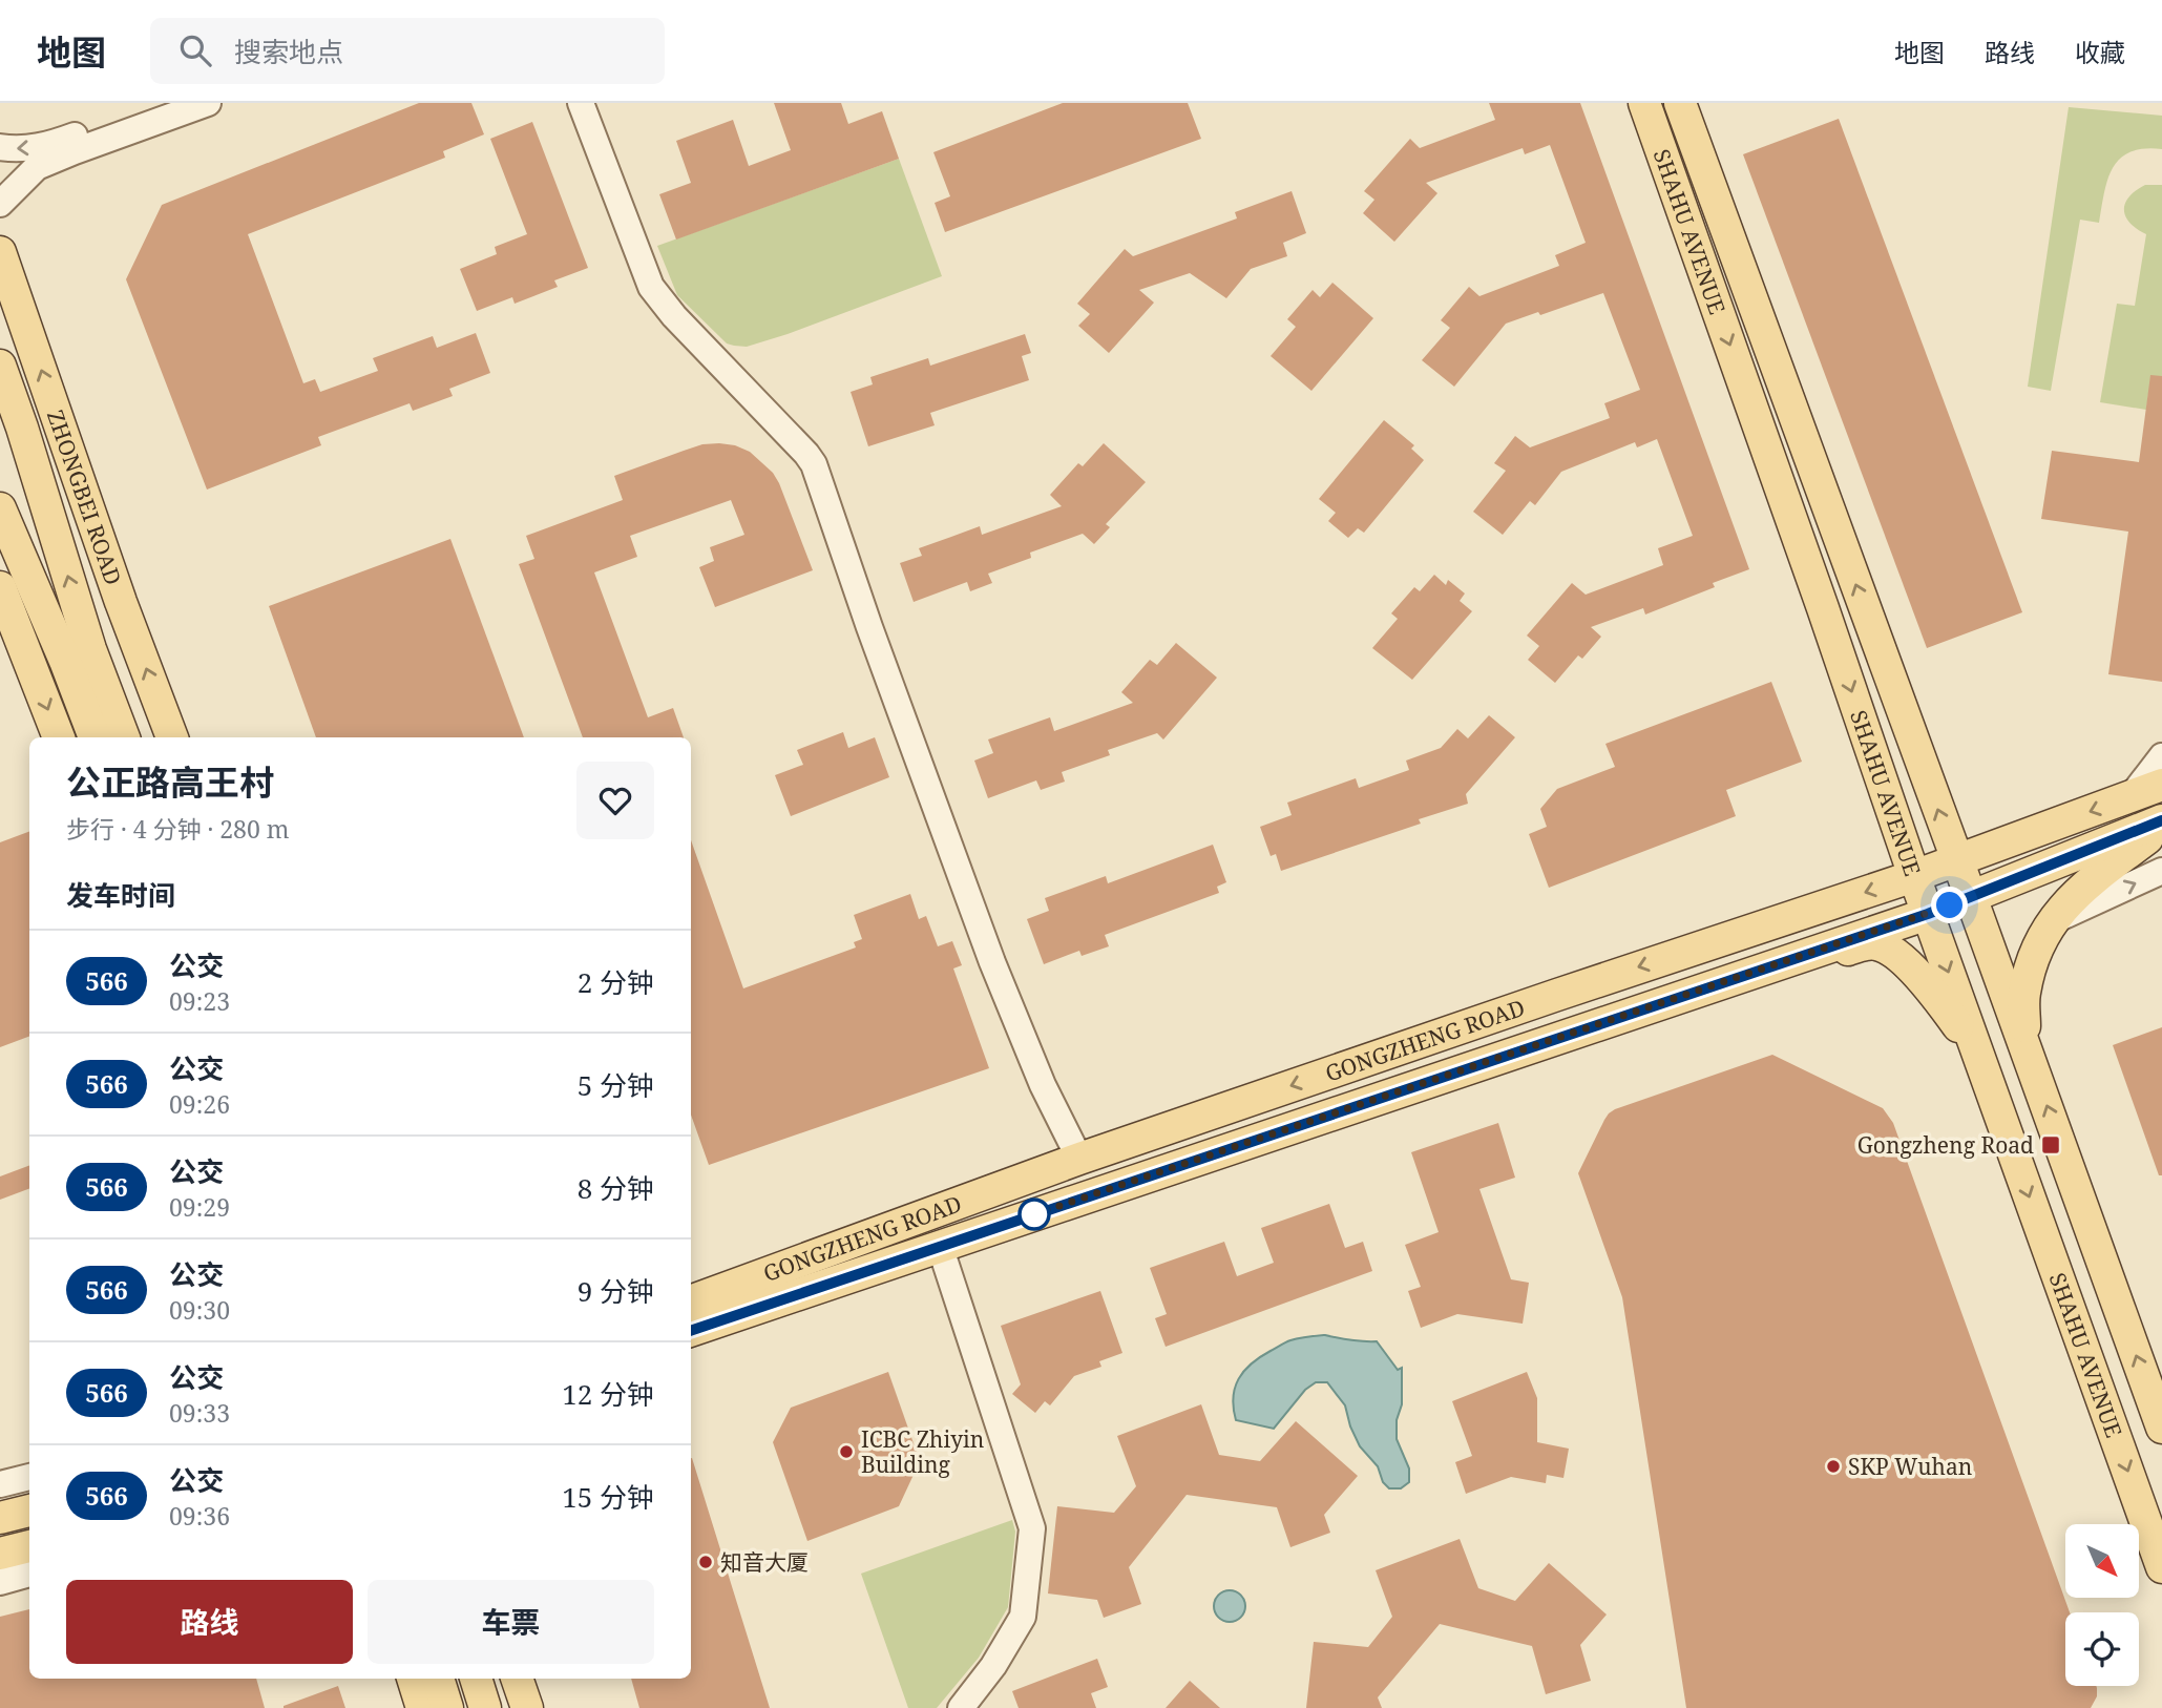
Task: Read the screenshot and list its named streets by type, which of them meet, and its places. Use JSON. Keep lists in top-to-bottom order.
{
  "streets": {
    "main road": ["SHAHU AVENUE", "ZHONGBEI ROAD", "GONGZHENG ROAD"]
  },
  "crossings": [
    ["SHAHU AVENUE", "GONGZHENG ROAD"]
  ],
  "places": {
    "transit": ["Gongzheng Road"],
    "other": ["ICBC Zhiyin Building", "SKP Wuhan", "知音大厦"]
  },
  "lines": ["bus line 566"],
  "north": "bottom right",
  "page": {
    "header": "地图",
    "search": "搜索地点",
    "nav": ["地图", "路线", "收藏"],
    "heading": [
      ["公正路高王村", "步行 · 4 分钟 · 280 m"],
      "发车时间"
    ],
    "list": [
      {
        "mark": "566",
        "name": "公交",
        "note": "09:23",
        "value": "2 分钟"
      },
      {
        "mark": "566",
        "name": "公交",
        "note": "09:26",
        "value": "5 分钟"
      },
      {
        "mark": "566",
        "name": "公交",
        "note": "09:29",
        "value": "8 分钟"
      },
      {
        "mark": "566",
        "name": "公交",
        "note": "09:30",
        "value": "9 分钟"
      },
      {
        "mark": "566",
        "name": "公交",
        "note": "09:33",
        "value": "12 分钟"
      },
      {
        "mark": "566",
        "name": "公交",
        "note": "09:36",
        "value": "15 分钟"
      }
    ],
    "buttons": ["路线", "车票"]
  }
}
